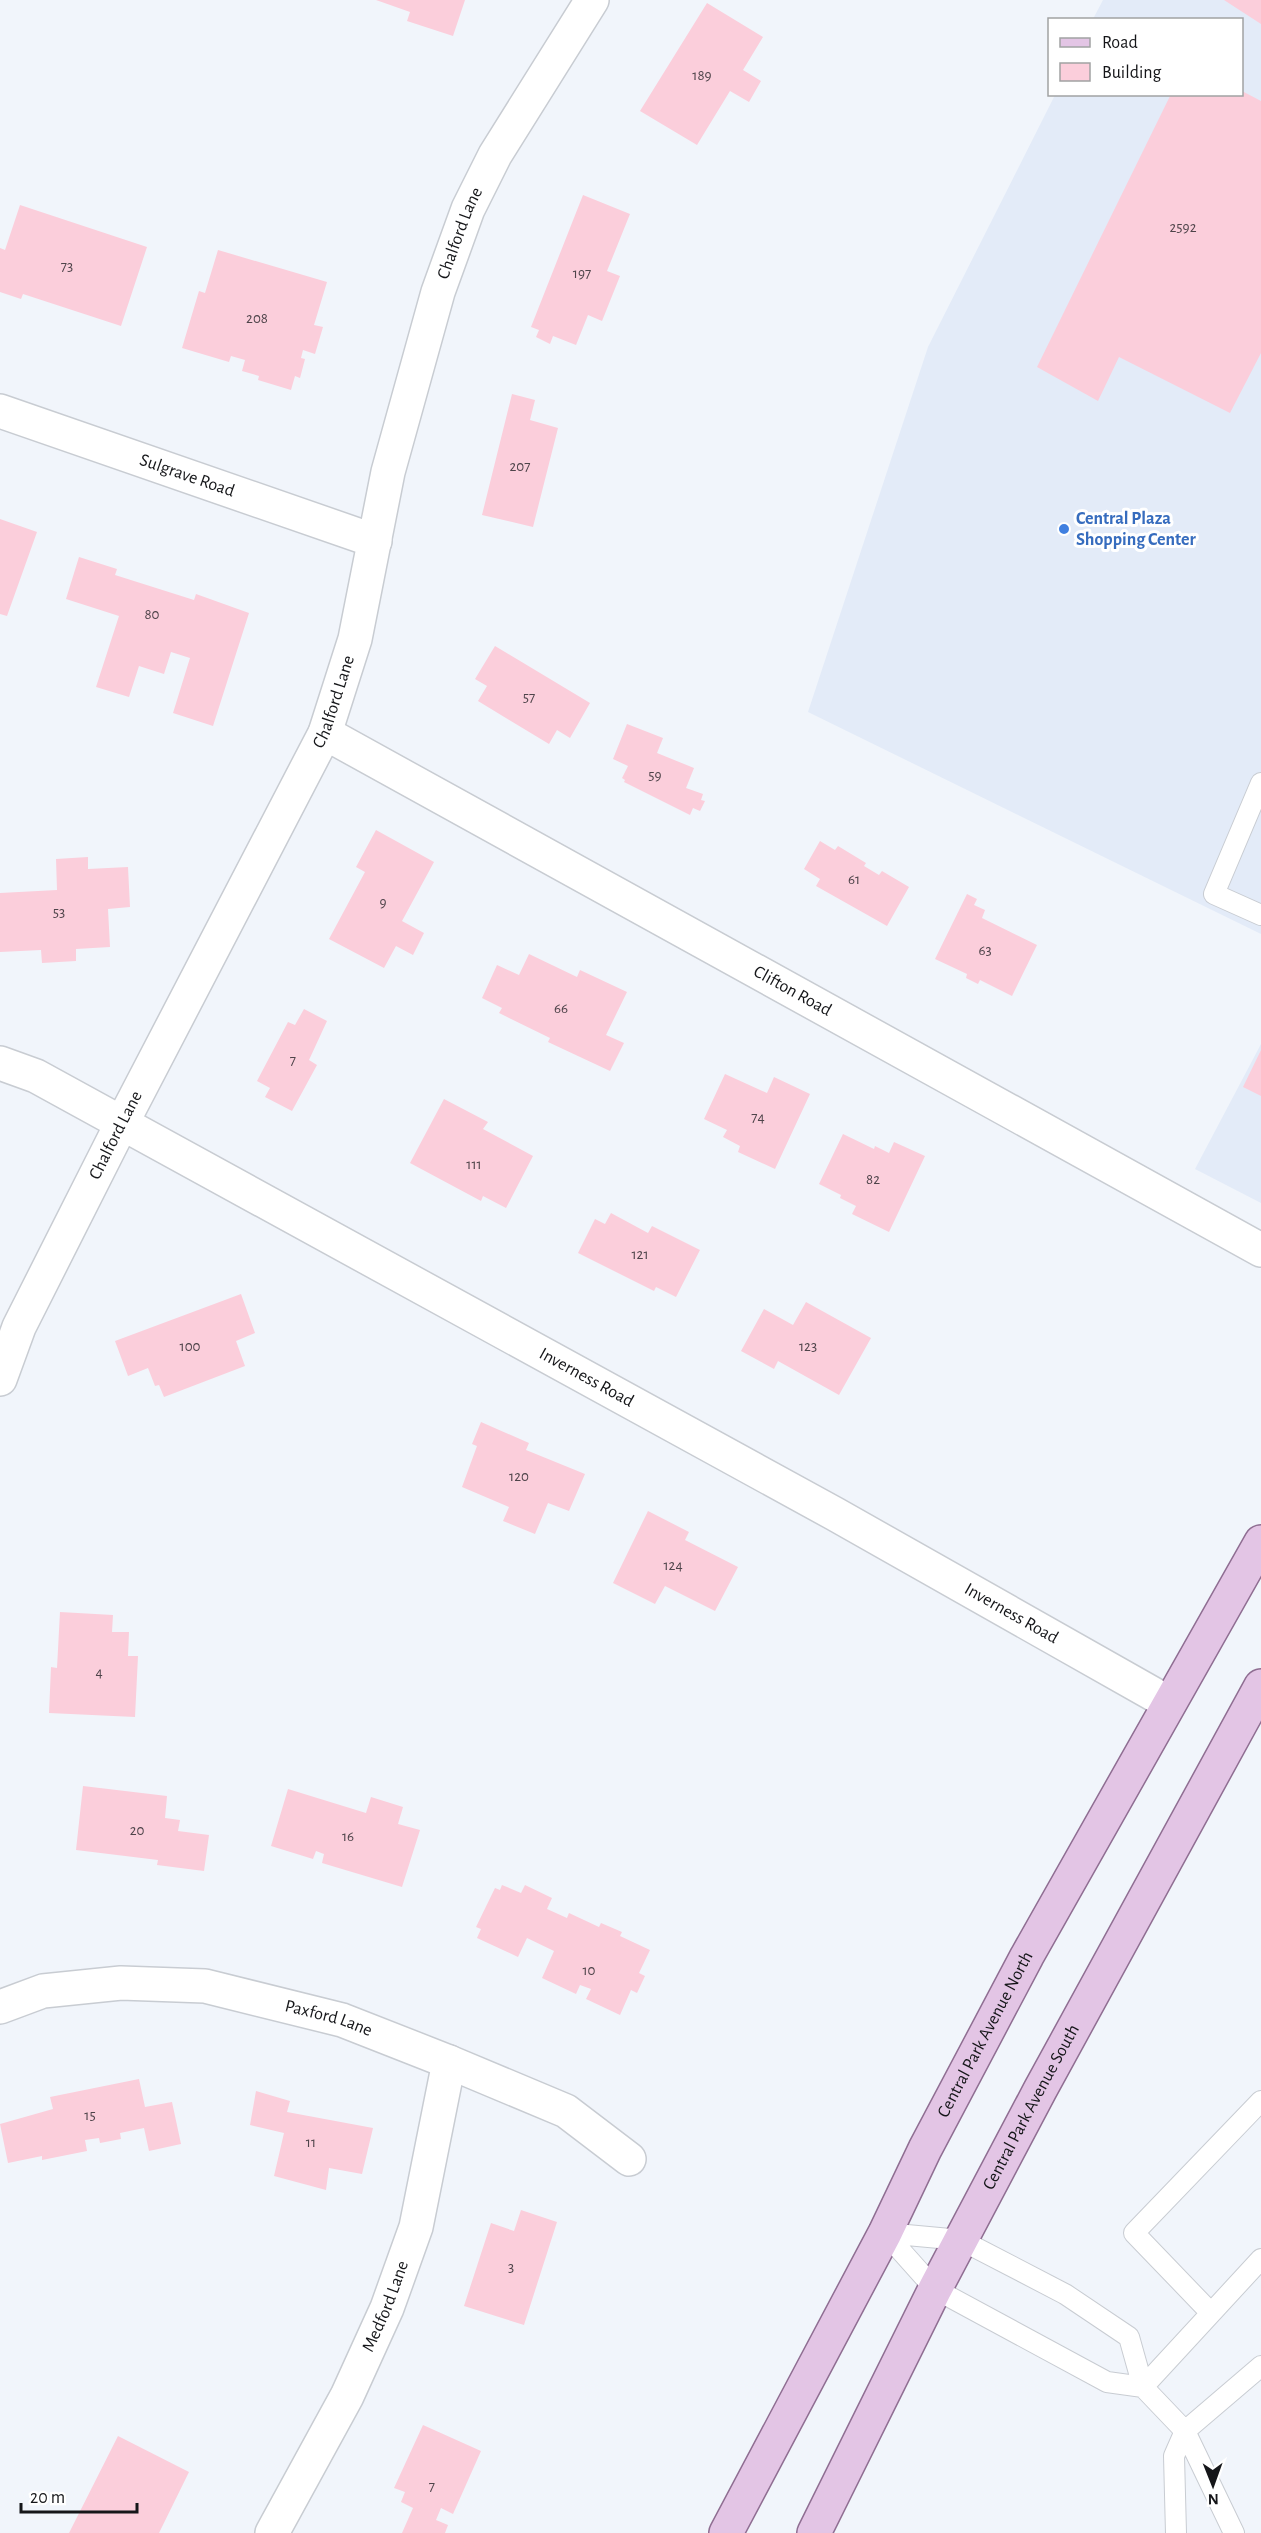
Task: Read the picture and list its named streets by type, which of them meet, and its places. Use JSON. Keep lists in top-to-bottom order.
{
  "streets": {
    "main road": ["Central Park Avenue North", "Central Park Avenue South"],
    "street": [
      "Chalford Lane",
      "Sulgrave Road",
      "Clifton Road",
      "Inverness Road",
      "Paxford Lane",
      "Medford Lane"
    ]
  },
  "crossings": [
    ["Chalford Lane", "Sulgrave Road"],
    ["Chalford Lane", "Clifton Road"],
    ["Chalford Lane", "Inverness Road"],
    ["Inverness Road", "Central Park Avenue North"],
    ["Paxford Lane", "Medford Lane"]
  ],
  "places": ["Central Plaza Shopping Center"],
  "house_numbers": [
    "189",
    "2592",
    "73",
    "197",
    "208",
    "207",
    "80",
    "57",
    "59",
    "61",
    "9",
    "53",
    "63",
    "66",
    "7",
    "74",
    "111",
    "82",
    "121",
    "100",
    "123",
    "120",
    "124",
    "4",
    "20",
    "16",
    "10",
    "15",
    "11",
    "3",
    "7"
  ],
  "legend": ["Road", "Building"],
  "scale_bar": "20 m",
  "north": "bottom"
}
